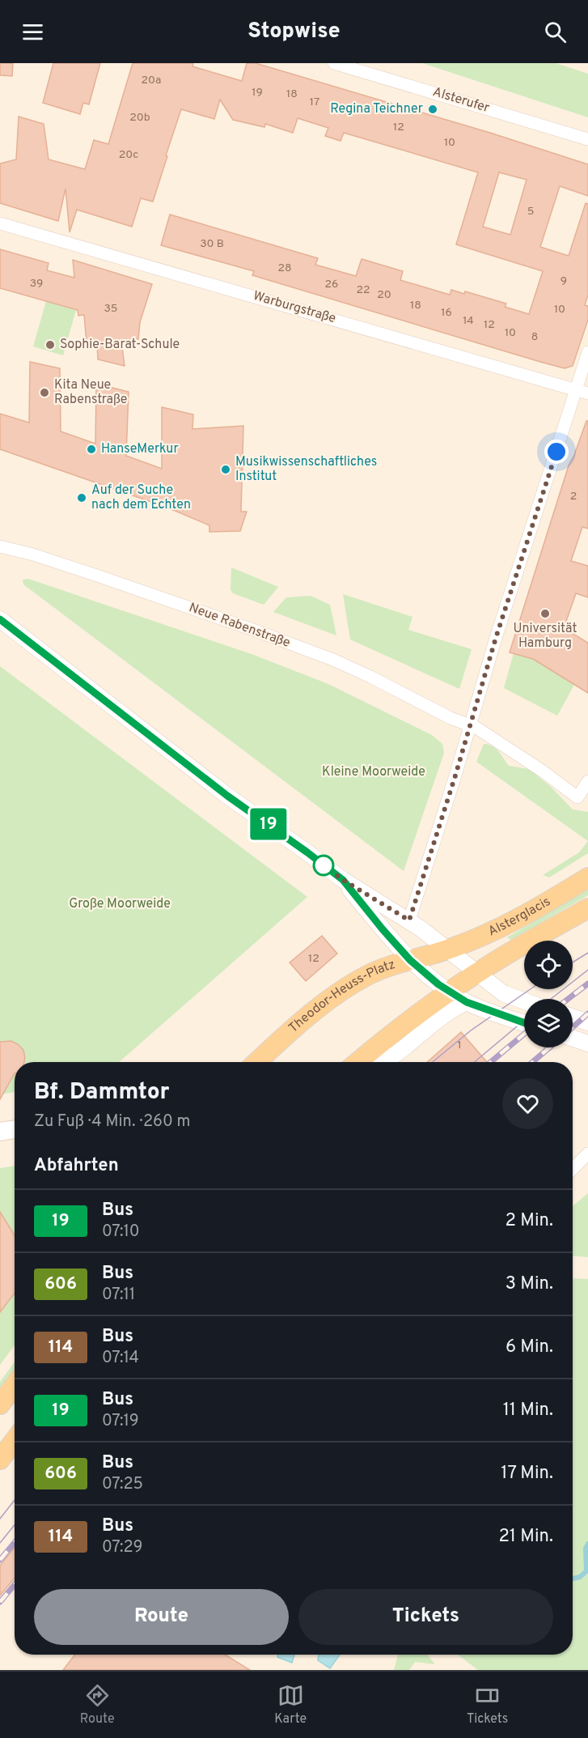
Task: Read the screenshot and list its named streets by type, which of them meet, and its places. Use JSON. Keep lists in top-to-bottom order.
{
  "streets": {
    "main road": ["Alsterglacis", "Theodor-Heuss-Platz"],
    "street": ["Alsterufer", "Warburgstraße", "Neue Rabenstraße"]
  },
  "crossings": [
    ["Alsterglacis", "Theodor-Heuss-Platz"]
  ],
  "parks": ["Kleine Moorweide", "Große Moorweide"],
  "places": [
    "Regina Teichner",
    "Sophie-Barat-Schule",
    "Kita Neue Rabenstraße",
    "HanseMerkur",
    "Musikwissenschaftliches Institut",
    "Auf der Suche nach dem Echten",
    "Universität Hamburg"
  ],
  "lines": ["bus line 19"],
  "house_numbers": [
    "20a",
    "19",
    "18",
    "17",
    "20b",
    "12",
    "10",
    "20c",
    "5",
    "30 B",
    "28",
    "9",
    "39",
    "26",
    "22",
    "20",
    "18",
    "35",
    "10",
    "16",
    "14",
    "12",
    "10",
    "8",
    "2",
    "12",
    "1"
  ],
  "page": {
    "header": "Stopwise",
    "on_map": "19",
    "heading": [
      ["Bf. Dammtor", "Zu Fuß · 4 Min. · 260 m"],
      "Abfahrten"
    ],
    "list": [
      {
        "mark": "19",
        "name": "Bus",
        "note": "07:10",
        "value": "2 Min."
      },
      {
        "mark": "606",
        "name": "Bus",
        "note": "07:11",
        "value": "3 Min."
      },
      {
        "mark": "114",
        "name": "Bus",
        "note": "07:14",
        "value": "6 Min."
      },
      {
        "mark": "19",
        "name": "Bus",
        "note": "07:19",
        "value": "11 Min."
      },
      {
        "mark": "606",
        "name": "Bus",
        "note": "07:25",
        "value": "17 Min."
      },
      {
        "mark": "114",
        "name": "Bus",
        "note": "07:29",
        "value": "21 Min."
      }
    ],
    "buttons": ["Route", "Tickets"],
    "tabs": ["Route", "Karte", "Tickets"]
  }
}
